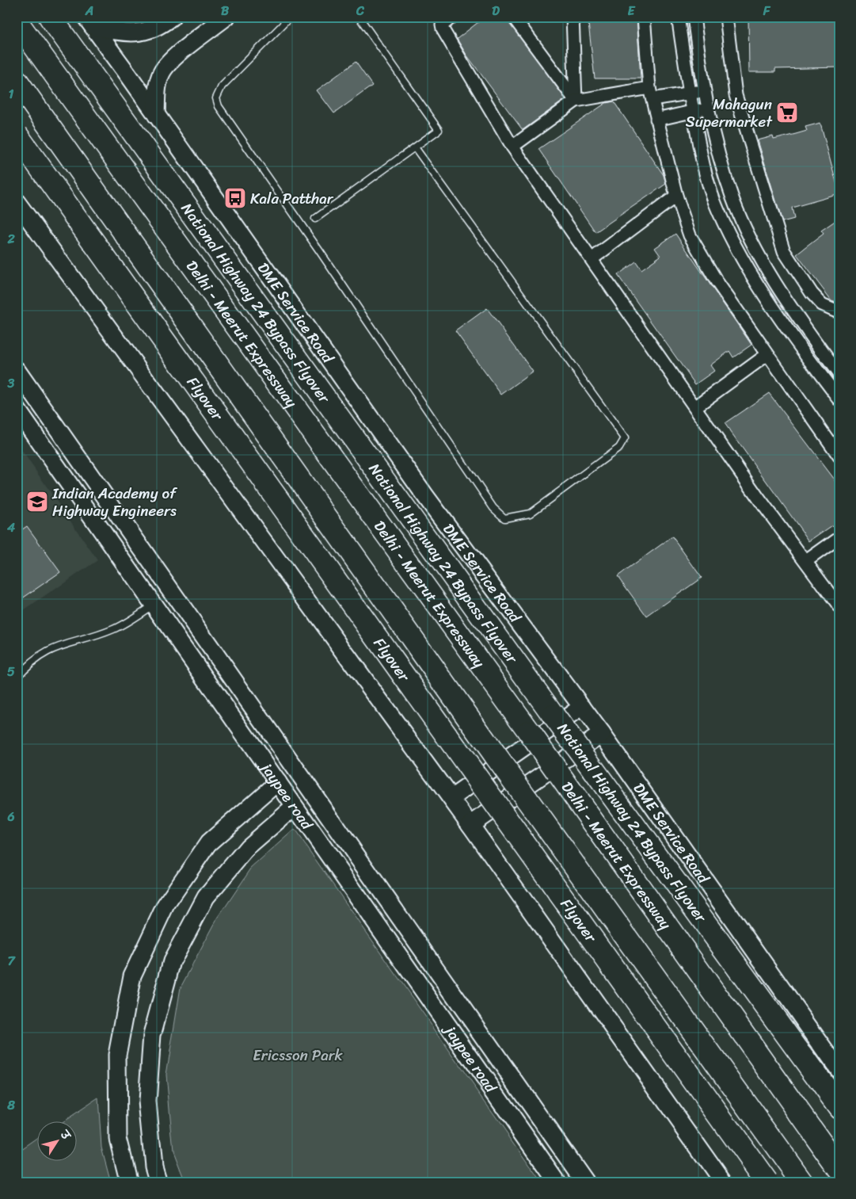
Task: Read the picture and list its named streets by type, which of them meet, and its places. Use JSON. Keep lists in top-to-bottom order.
{
  "streets": {
    "highway": ["National Highway 24 Bypass Flyover", "Delhi - Meerut Expressway", "Flyover"],
    "street": ["DME Service Road", "jaypee road"]
  },
  "parks": ["Ericsson Park"],
  "places": {
    "supermarket": ["Mahagun Supermarket"],
    "bus stop": ["Kala Patthar"],
    "school or university": ["Indian Academy of Highway Engineers"]
  },
  "north": "top right",
  "grid": {
    "columns": [
      "A",
      "B",
      "C",
      "D",
      "E",
      "F"
    ],
    "rows": [
      "1",
      "2",
      "3",
      "4",
      "5",
      "6",
      "7",
      "8"
    ]
  }
}
